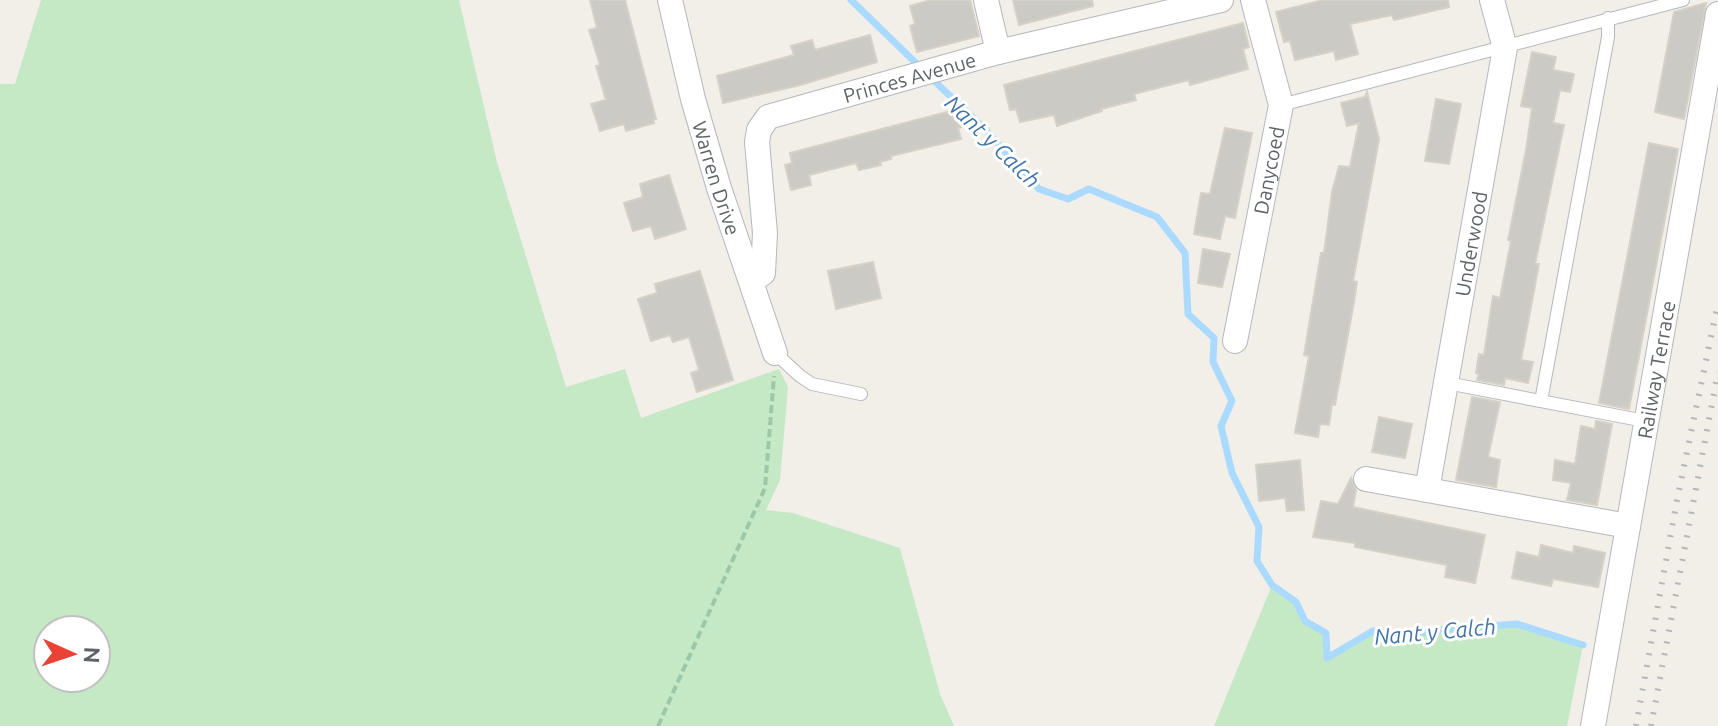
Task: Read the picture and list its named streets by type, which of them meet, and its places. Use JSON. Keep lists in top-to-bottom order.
{
  "streets": {
    "street": [
      "Princes Avenue",
      "Danycoed",
      "Warren Drive",
      "Underwood",
      "Railway Terrace"
    ]
  },
  "crossings": [
    ["Princes Avenue", "Warren Drive"]
  ],
  "water": ["Nant y Calch"],
  "north": "right"
}
